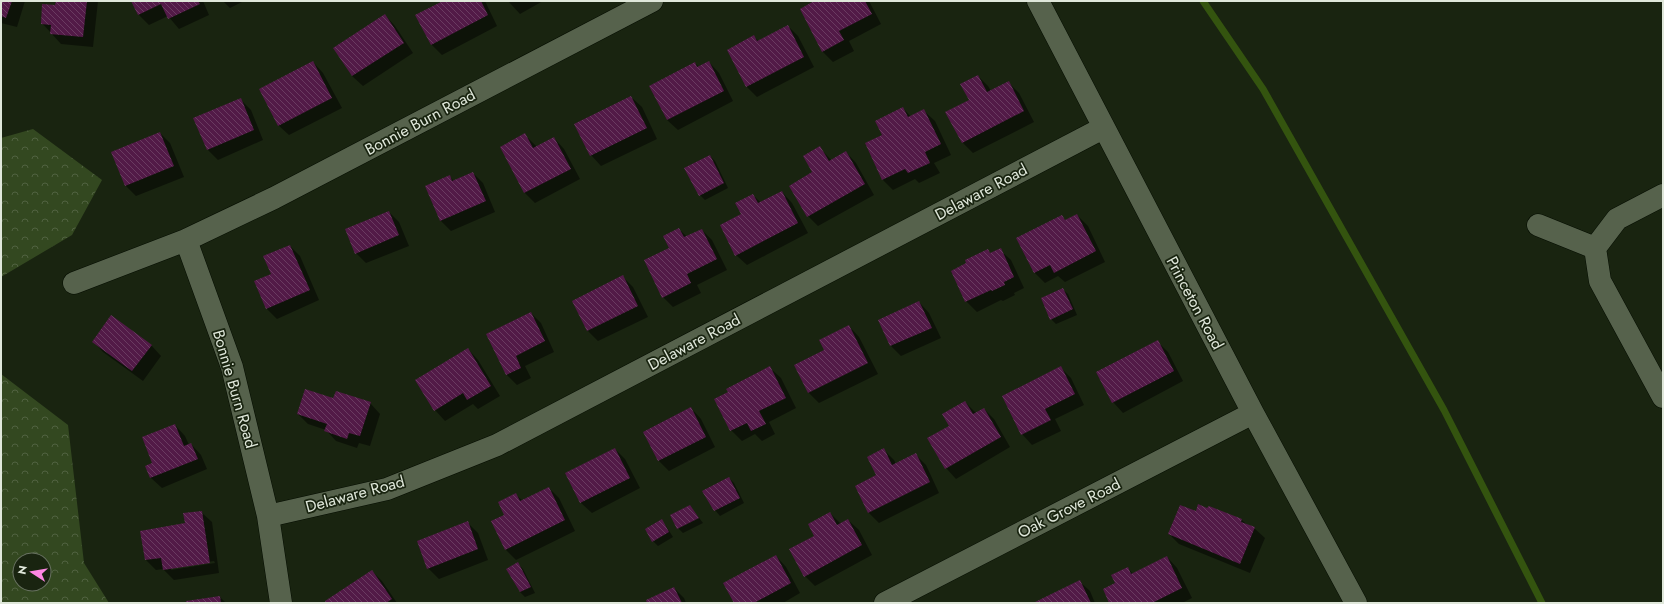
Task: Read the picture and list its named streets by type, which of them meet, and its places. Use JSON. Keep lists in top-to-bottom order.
{
  "streets": {
    "street": [
      "Bonnie Burn Road",
      "Delaware Road",
      "Princeton Road",
      "Oak Grove Road"
    ]
  },
  "crossings": [
    ["Bonnie Burn Road", "Delaware Road"],
    ["Delaware Road", "Princeton Road"],
    ["Princeton Road", "Oak Grove Road"]
  ],
  "north": "left"
}
